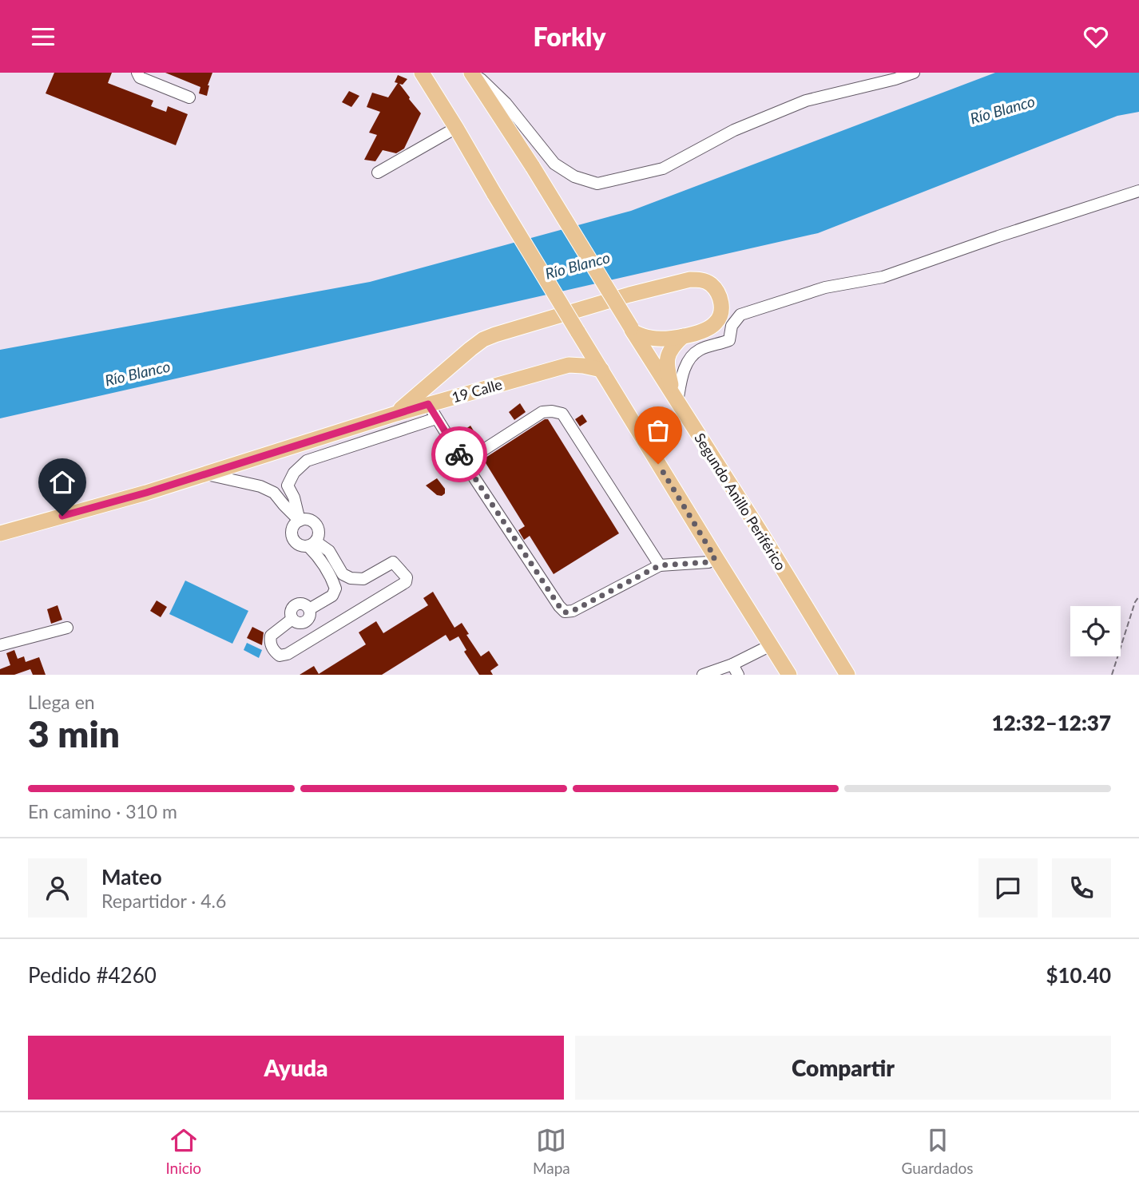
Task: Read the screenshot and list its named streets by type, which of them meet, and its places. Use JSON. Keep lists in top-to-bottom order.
{
  "streets": {
    "main road": ["19 Calle", "Segundo Anillo Periférico"]
  },
  "water": ["Río Blanco"],
  "page": {
    "header": "Forkly",
    "heading": ["3 min", "Llega en", "12:32–12:37"],
    "panel": [
      "Mateo",
      "Repartidor · 4.6",
      "Pedido #4260",
      "$10.40"
    ],
    "bar": "En camino · 310 m",
    "buttons": ["Ayuda", "Compartir"],
    "tabs": ["Inicio", "Mapa", "Guardados"]
  }
}
